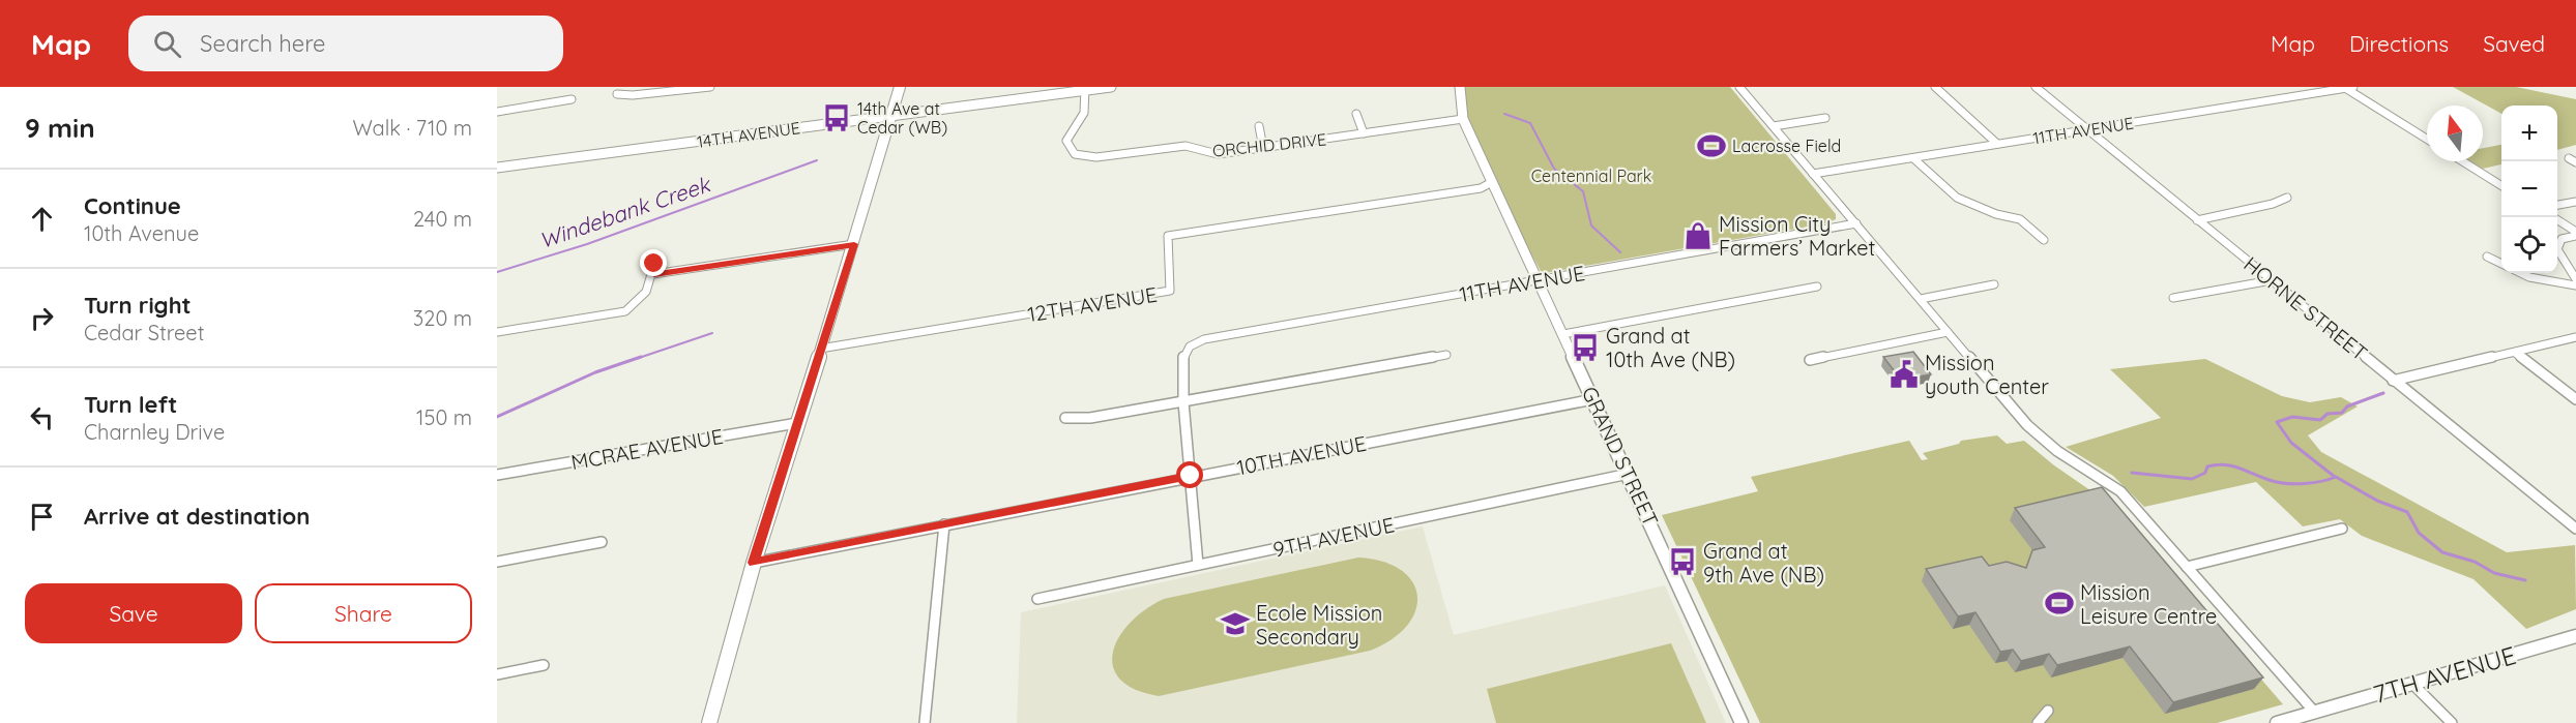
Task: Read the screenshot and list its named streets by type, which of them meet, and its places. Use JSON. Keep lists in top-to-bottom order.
{
  "streets": {
    "street": [
      "11TH AVENUE",
      "14TH AVENUE",
      "ORCHID DRIVE",
      "12TH AVENUE",
      "HORNE STREET",
      "MCRAE AVENUE",
      "10TH AVENUE",
      "GRAND STREET",
      "9TH AVENUE",
      "7TH AVENUE"
    ]
  },
  "crossings": [
    ["11TH AVENUE", "HORNE STREET"],
    ["11TH AVENUE", "GRAND STREET"],
    ["14TH AVENUE", "ORCHID DRIVE"],
    ["ORCHID DRIVE", "GRAND STREET"],
    ["12TH AVENUE", "GRAND STREET"],
    ["10TH AVENUE", "GRAND STREET"],
    ["GRAND STREET", "9TH AVENUE"]
  ],
  "water": ["Windebank Creek"],
  "parks": ["Centennial Park"],
  "places": {
    "bus stop": ["14th Ave at Cedar (WB)", "Grand at 10th Ave (NB)", "Grand at 9th Ave (NB)"],
    "sports": ["Lacrosse Field", "Mission Leisure Centre"],
    "shop": ["Mission City Farmers’ Market"],
    "public building": ["Mission youth Center"],
    "school or university": ["Ecole Mission Secondary"]
  },
  "north": "top",
  "page": {
    "header": "Map",
    "search": "Search here",
    "nav": ["Map", "Directions", "Saved"],
    "heading": ["9 min", "Walk · 710 m"],
    "map_buttons": ["+", "−"],
    "list": [
      ["Continue", "10th Avenue", "240 m"],
      ["Turn right", "Cedar Street", "320 m"],
      ["Turn left", "Charnley Drive", "150 m"],
      "Arrive at destination"
    ],
    "buttons": ["Save", "Share"]
  }
}
